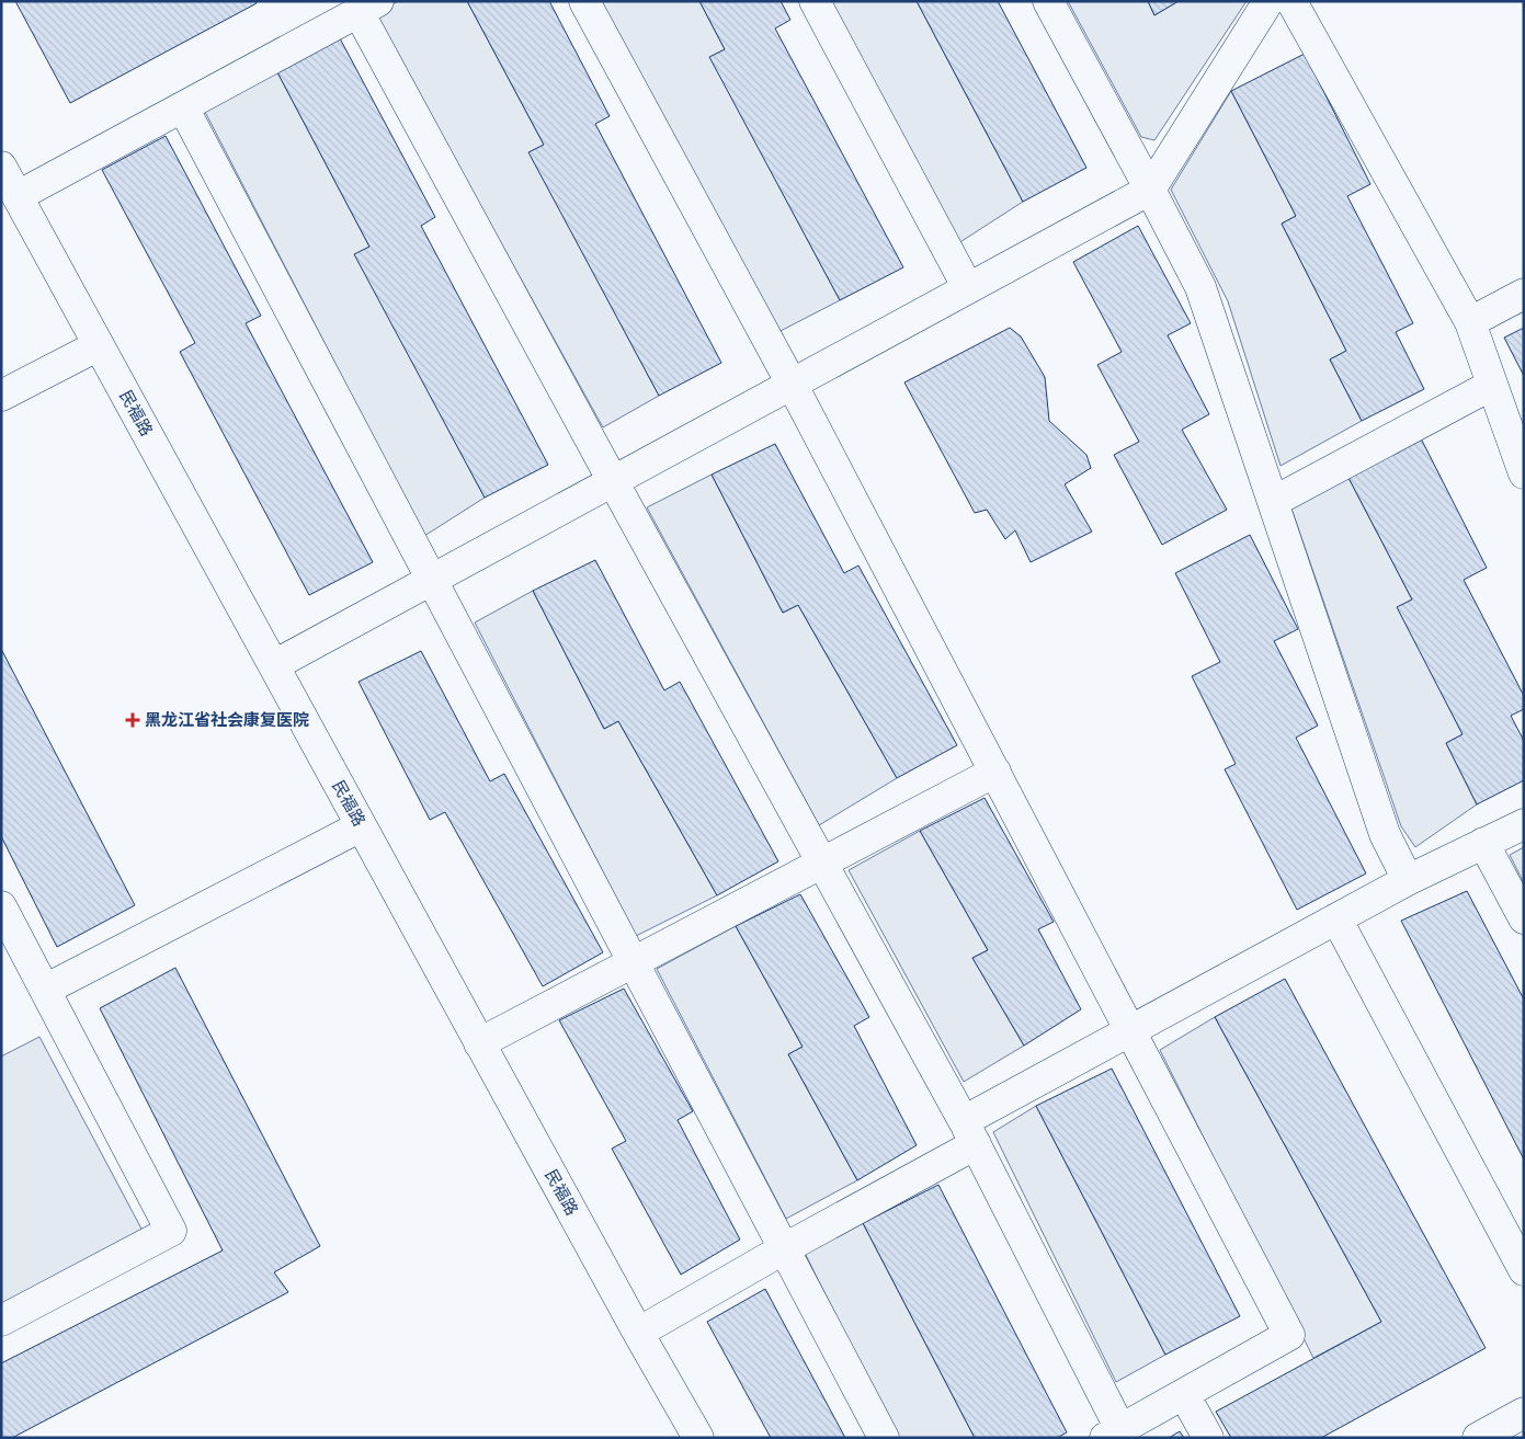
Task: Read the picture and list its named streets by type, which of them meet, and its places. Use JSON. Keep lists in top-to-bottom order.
{
  "streets": {
    "street": ["民福路"]
  },
  "places": {
    "health": ["黑龙江省社会康复医院"]
  }
}
